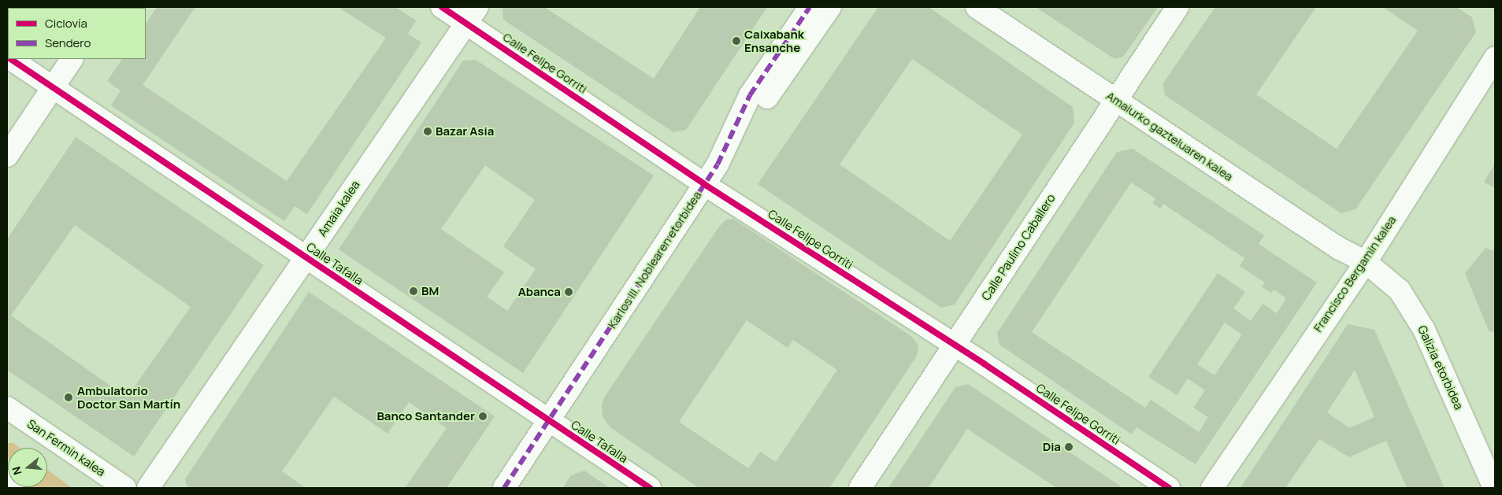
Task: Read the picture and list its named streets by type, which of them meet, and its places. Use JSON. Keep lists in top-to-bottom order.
{
  "streets": {
    "street": [
      "Calle Felipe Gorriti",
      "Amaiurko gazteluaren kalea",
      "Amaia kalea",
      "Calle Paulino Caballero",
      "Karlos III. Noblearen etorbidea",
      "Calle Tafalla",
      "Francisco Bergamin kalea",
      "Galizia etorbidea",
      "San Fermin kalea"
    ]
  },
  "crossings": [
    ["Calle Felipe Gorriti", "Amaia kalea"],
    ["Calle Felipe Gorriti", "Calle Paulino Caballero"],
    ["Calle Felipe Gorriti", "Karlos III. Noblearen etorbidea"],
    ["Amaiurko gazteluaren kalea", "Calle Paulino Caballero"],
    ["Amaiurko gazteluaren kalea", "Francisco Bergamin kalea"],
    ["Amaiurko gazteluaren kalea", "Galizia etorbidea"],
    ["Amaia kalea", "Calle Tafalla"],
    ["Karlos III. Noblearen etorbidea", "Calle Tafalla"],
    ["Francisco Bergamin kalea", "Galizia etorbidea"]
  ],
  "places": [
    "Caixabank Ensanche",
    "Bazar Asia",
    "BM",
    "Abanca",
    "Ambulatorio Doctor San Martín",
    "Banco Santander",
    "Dia"
  ],
  "legend": ["Ciclovía", "Sendero"],
  "north": "left"
}
